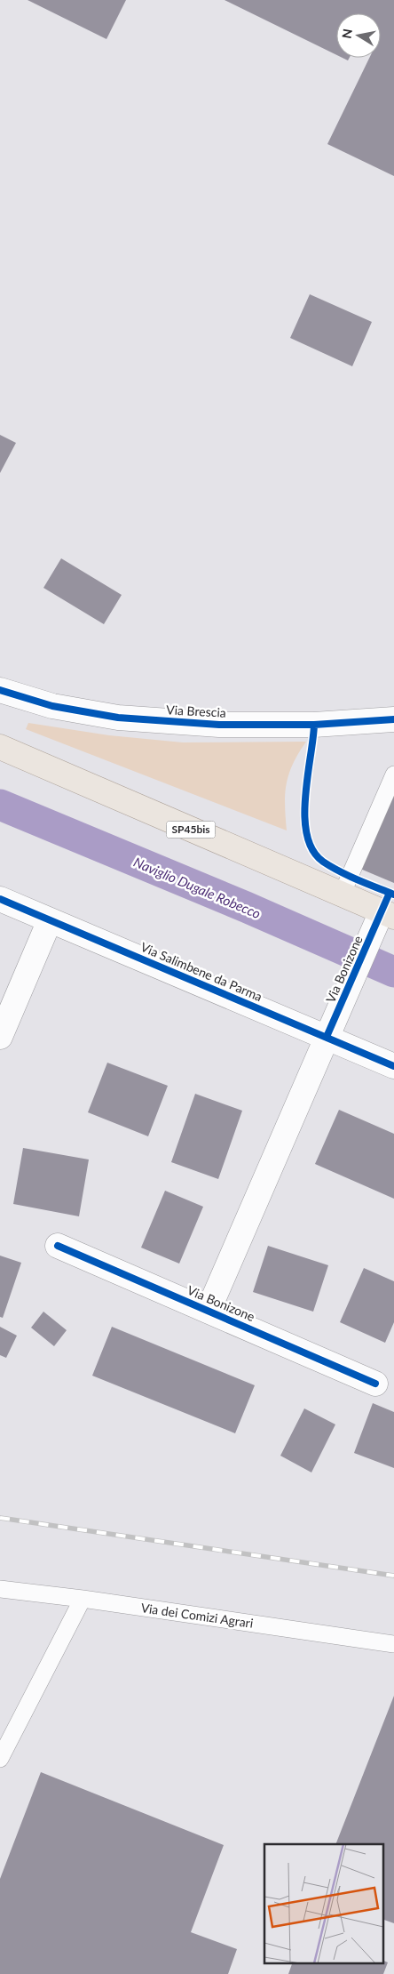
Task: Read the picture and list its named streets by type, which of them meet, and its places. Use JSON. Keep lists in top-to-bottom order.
{
  "streets": {
    "main road": ["SP45bis"],
    "street": ["Via Brescia", "Via Bonizone", "Via Salimbene da Parma"],
    "lane": ["Via dei Comizi Agrari"]
  },
  "crossings": [
    ["SP45bis", "Via Bonizone"],
    ["Via Bonizone", "Via Salimbene da Parma"]
  ],
  "water": ["Naviglio Dugale Robecco"],
  "north": "left"
}
